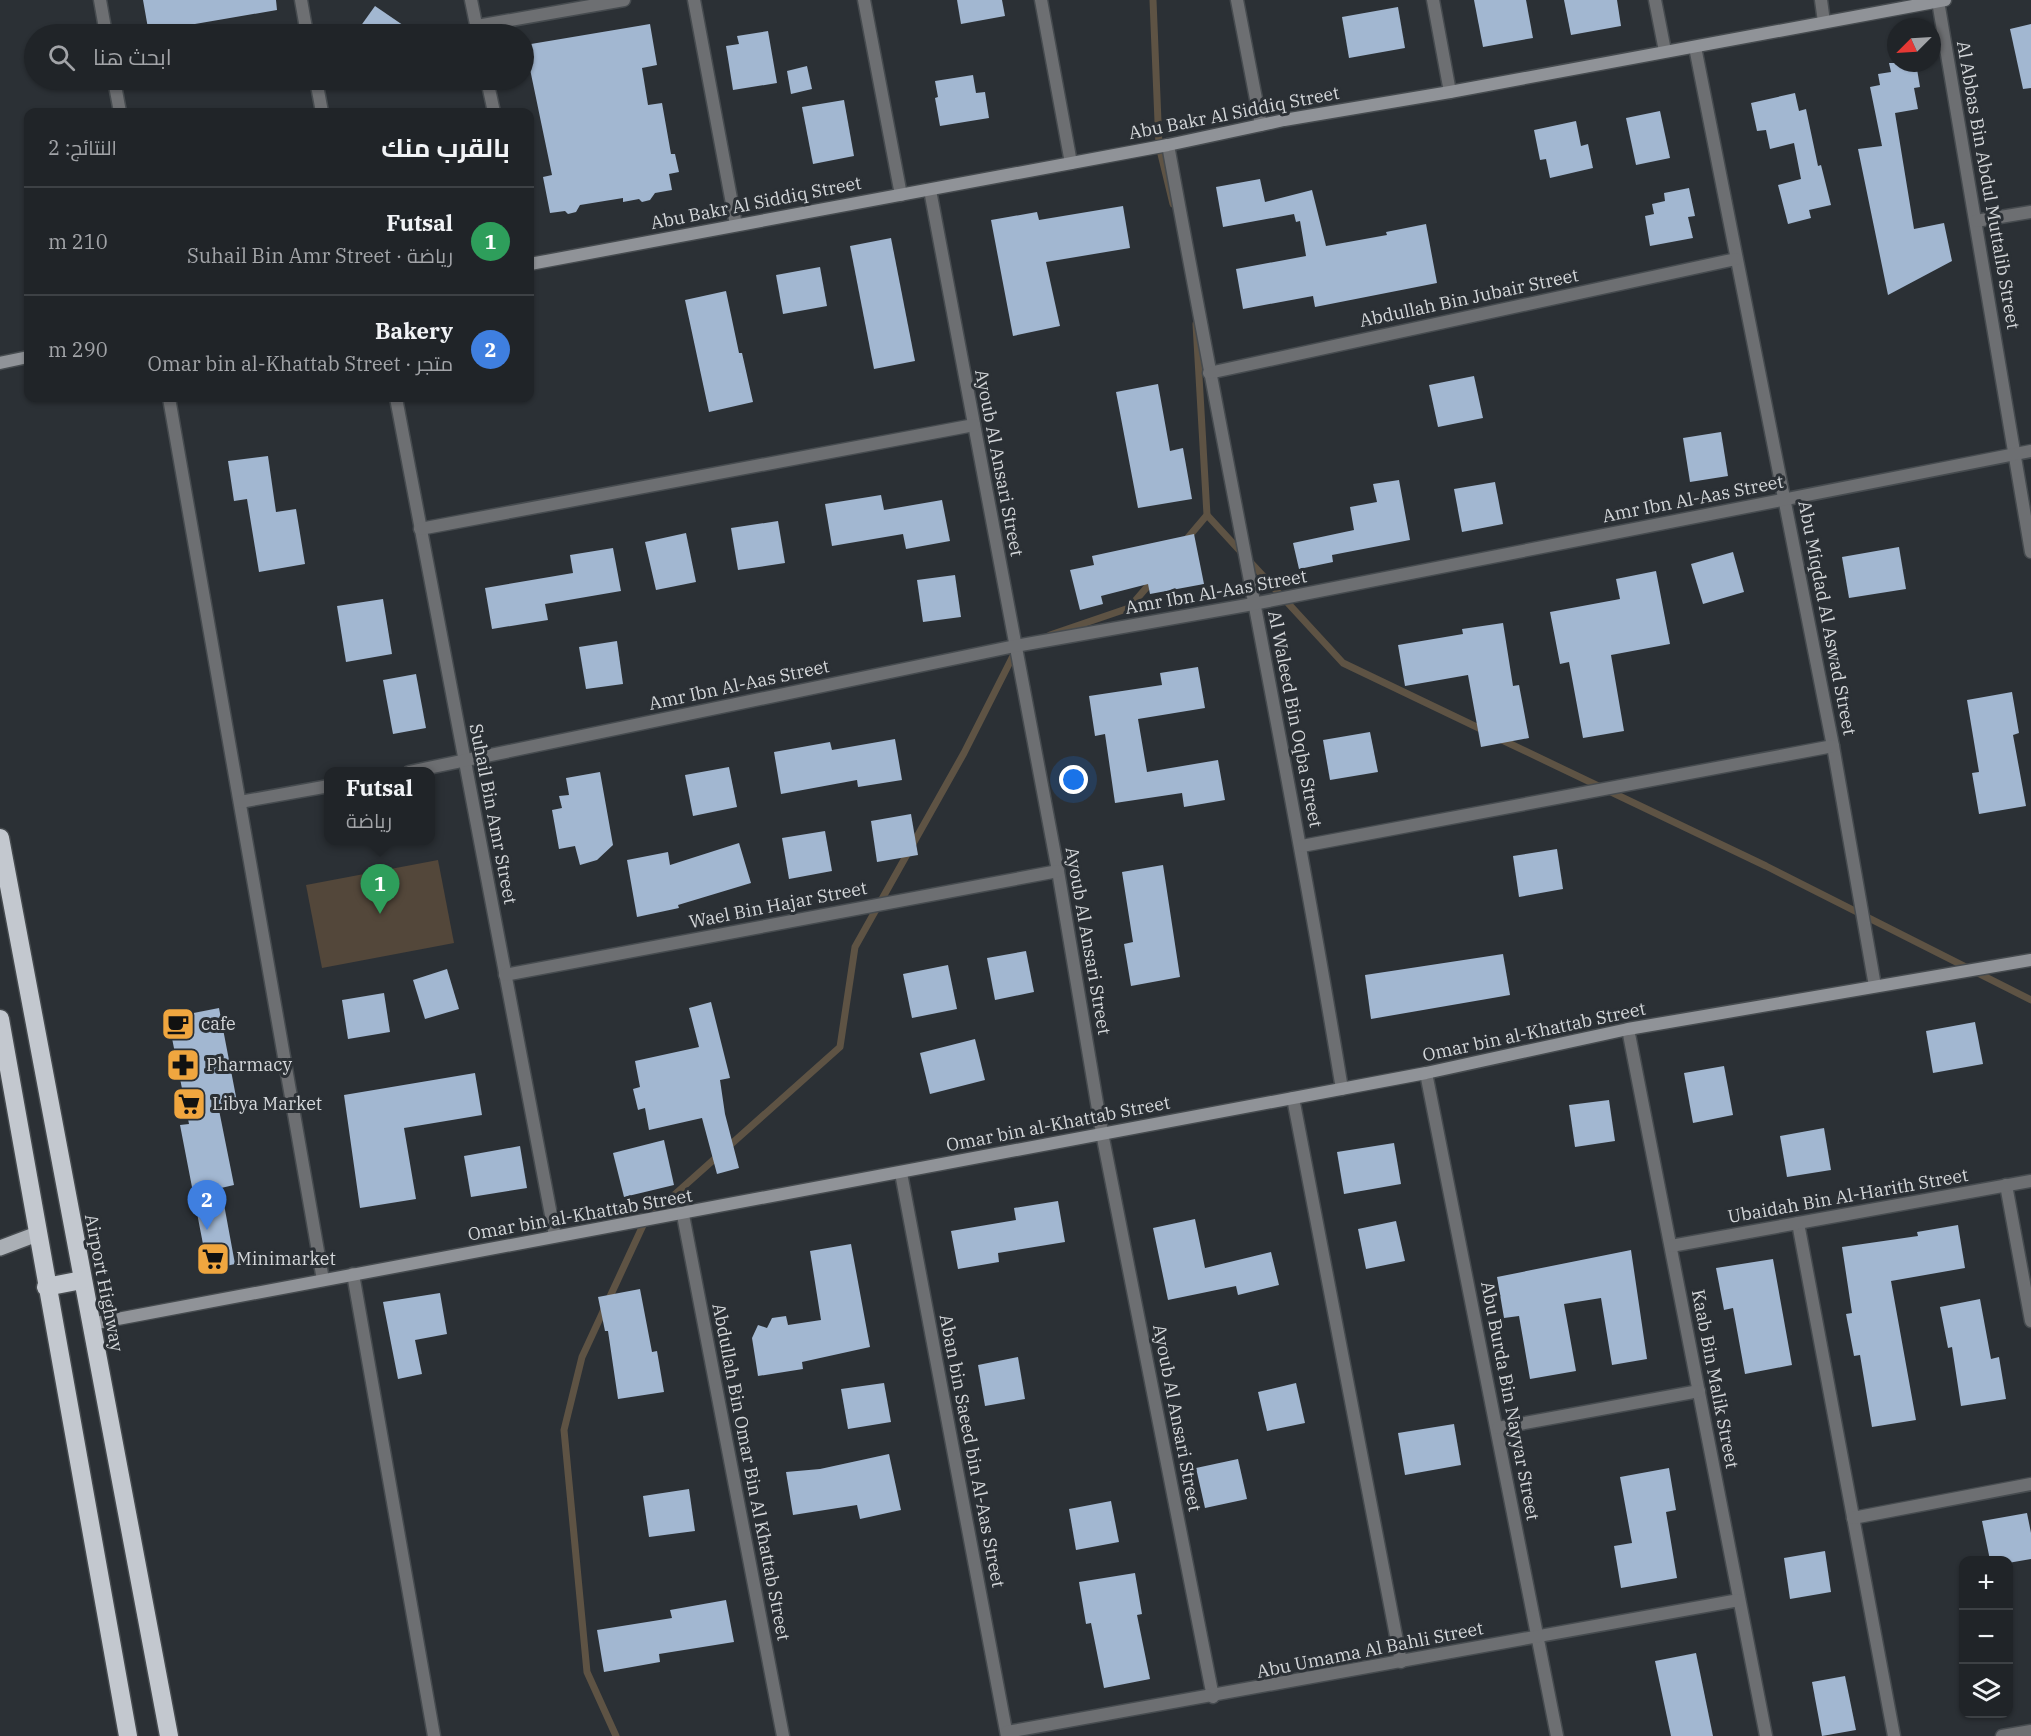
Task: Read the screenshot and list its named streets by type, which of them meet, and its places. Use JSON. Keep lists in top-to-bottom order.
{
  "streets": {
    "highway": ["Airport Highway"],
    "street": [
      "Abu Bakr Al Siddiq Street",
      "Al Abbas Bin Abdul Muttalib Street",
      "Abdullah Bin Jubair Street",
      "Ayoub Al Ansari Street",
      "Amr Ibn Al-Aas Street",
      "Abu Miqdad Al Aswad Street",
      "Al Waleed Bin Oqba Street",
      "Suhail Bin Amr Street",
      "Wael Bin Hajar Street",
      "Omar bin al-Khattab Street",
      "Ubaidah Bin Al-Harith Street",
      "Kaab Bin Malik Street",
      "Abu Burda Bin Nayyar Street",
      "Aban bin Saeed bin Al-Aas Street",
      "Abdullah Bin Omar Bin Al Khattab Street",
      "Abu Umama Al Bahli Street"
    ]
  },
  "crossings": [
    ["Abu Bakr Al Siddiq Street", "Al Abbas Bin Abdul Muttalib Street"],
    ["Abu Bakr Al Siddiq Street", "Ayoub Al Ansari Street"],
    ["Abu Bakr Al Siddiq Street", "Abu Miqdad Al Aswad Street"],
    ["Abu Bakr Al Siddiq Street", "Al Waleed Bin Oqba Street"],
    ["Al Abbas Bin Abdul Muttalib Street", "Amr Ibn Al-Aas Street"],
    ["Abdullah Bin Jubair Street", "Abu Miqdad Al Aswad Street"],
    ["Abdullah Bin Jubair Street", "Al Waleed Bin Oqba Street"],
    ["Ayoub Al Ansari Street", "Amr Ibn Al-Aas Street"],
    ["Ayoub Al Ansari Street", "Wael Bin Hajar Street"],
    ["Ayoub Al Ansari Street", "Omar bin al-Khattab Street"],
    ["Ayoub Al Ansari Street", "Abu Umama Al Bahli Street"],
    ["Amr Ibn Al-Aas Street", "Abu Miqdad Al Aswad Street"],
    ["Amr Ibn Al-Aas Street", "Al Waleed Bin Oqba Street"],
    ["Amr Ibn Al-Aas Street", "Suhail Bin Amr Street"],
    ["Abu Miqdad Al Aswad Street", "Omar bin al-Khattab Street"],
    ["Al Waleed Bin Oqba Street", "Omar bin al-Khattab Street"],
    ["Suhail Bin Amr Street", "Wael Bin Hajar Street"],
    ["Suhail Bin Amr Street", "Omar bin al-Khattab Street"],
    ["Omar bin al-Khattab Street", "Airport Highway"],
    ["Omar bin al-Khattab Street", "Kaab Bin Malik Street"],
    ["Omar bin al-Khattab Street", "Abu Burda Bin Nayyar Street"],
    ["Omar bin al-Khattab Street", "Aban bin Saeed bin Al-Aas Street"],
    ["Omar bin al-Khattab Street", "Abdullah Bin Omar Bin Al Khattab Street"],
    ["Ubaidah Bin Al-Harith Street", "Kaab Bin Malik Street"],
    ["Kaab Bin Malik Street", "Abu Umama Al Bahli Street"],
    ["Abu Burda Bin Nayyar Street", "Abu Umama Al Bahli Street"],
    ["Aban bin Saeed bin Al-Aas Street", "Abu Umama Al Bahli Street"]
  ],
  "places": {
    "cafe": ["cafe"],
    "pharmacy": ["Pharmacy"],
    "supermarket": ["Libya Market", "Minimarket"]
  },
  "north": "bottom left",
  "page": {
    "search": "ابحث هنا",
    "heading": ["بالقرب منك", "النتائج: 2"],
    "list": [
      {
        "mark": "1",
        "name": "Futsal",
        "note": "رياضة · Suhail Bin Amr Street",
        "value": "210 m"
      },
      {
        "mark": "2",
        "name": "Bakery",
        "note": "متجر · Omar bin al-Khattab Street",
        "value": "290 m"
      }
    ],
    "popup": ["Futsal", "رياضة"],
    "pins": ["1", "2"],
    "map_buttons": ["+", "−"]
  }
}
